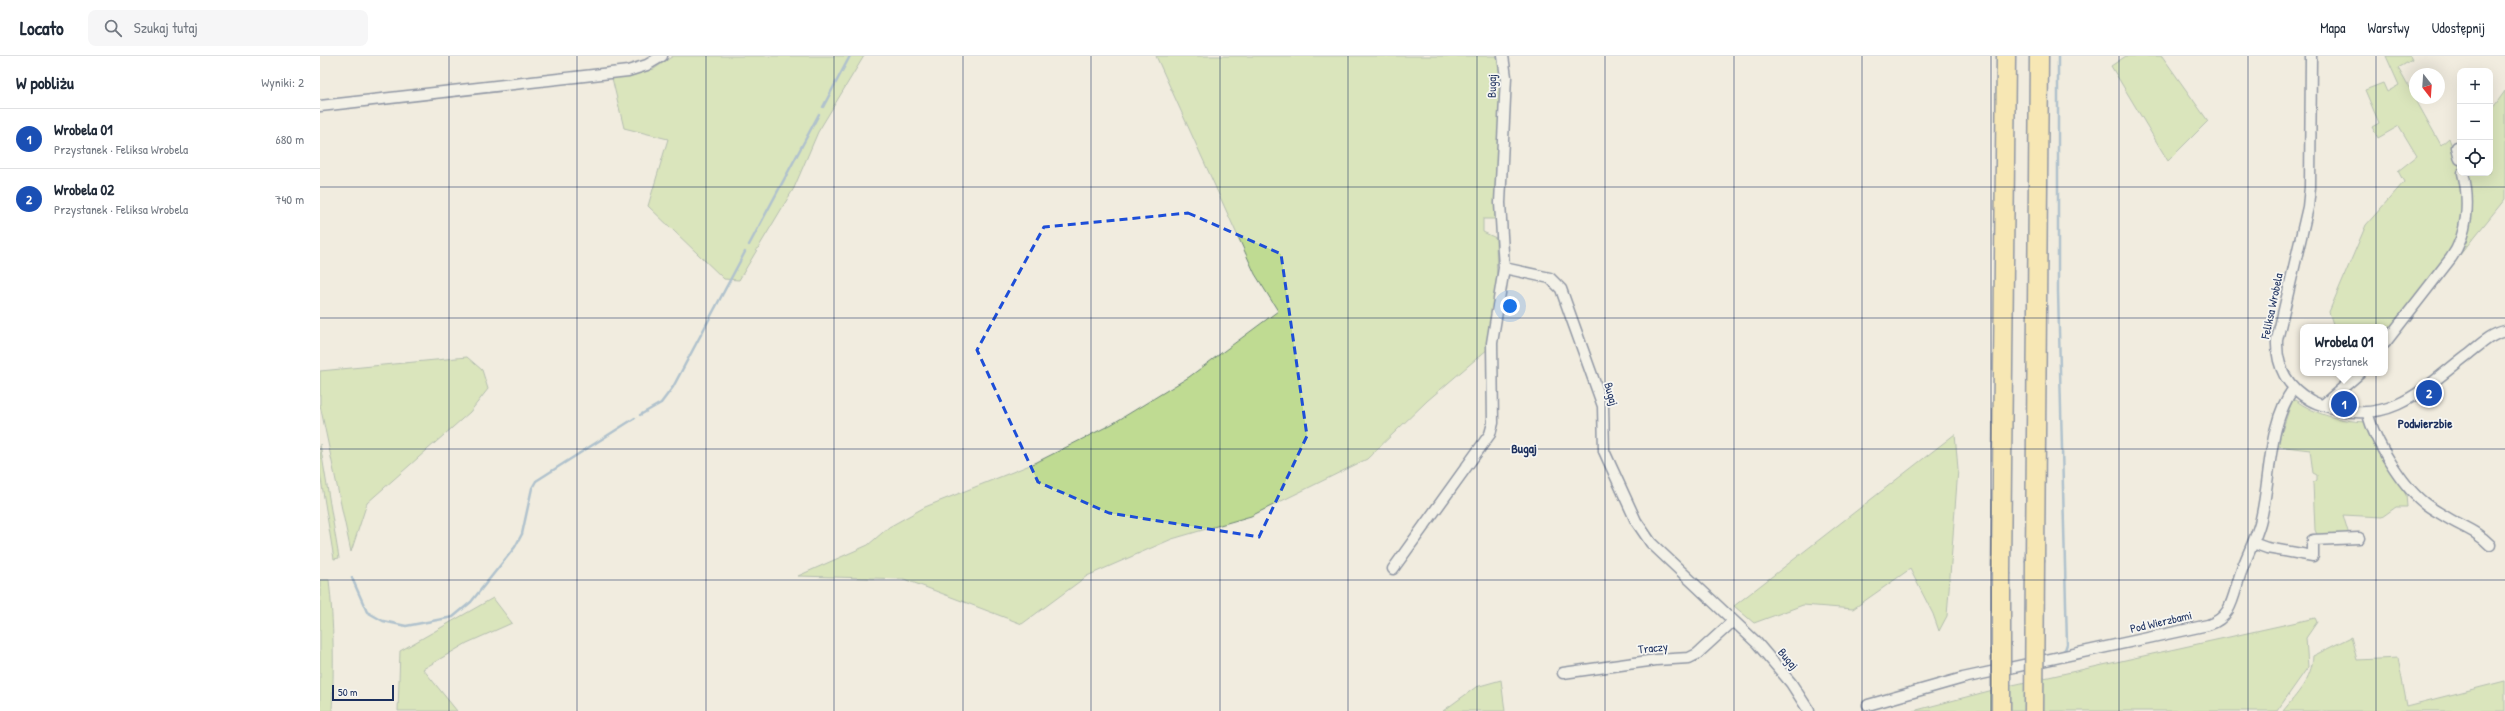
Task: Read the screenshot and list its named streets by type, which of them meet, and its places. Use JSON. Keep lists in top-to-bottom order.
{
  "streets": {
    "street": [
      "Bugaj",
      "Feliksa Wrobela",
      "Pod Wierzbami",
      "Traczy"
    ]
  },
  "crossings": [
    ["Bugaj", "Traczy"],
    ["Feliksa Wrobela", "Pod Wierzbami"]
  ],
  "districts": ["Podwierzbie", "Bugaj"],
  "scale_bar": "50 m",
  "north": "bottom",
  "page": {
    "header": "Locato",
    "search": "Szukaj tutaj",
    "nav": ["Mapa", "Warstwy", "Udostępnij"],
    "heading": ["W pobliżu", "Wyniki: 2"],
    "map_buttons": ["+", "−"],
    "list": [
      {
        "mark": "1",
        "name": "Wrobela 01",
        "note": "Przystanek · Feliksa Wrobela",
        "value": "680 m"
      },
      {
        "mark": "2",
        "name": "Wrobela 02",
        "note": "Przystanek · Feliksa Wrobela",
        "value": "740 m"
      }
    ],
    "popup": ["Wrobela 01", "Przystanek"],
    "pins": ["2", "1"],
    "scale": "50 m"
  }
}
